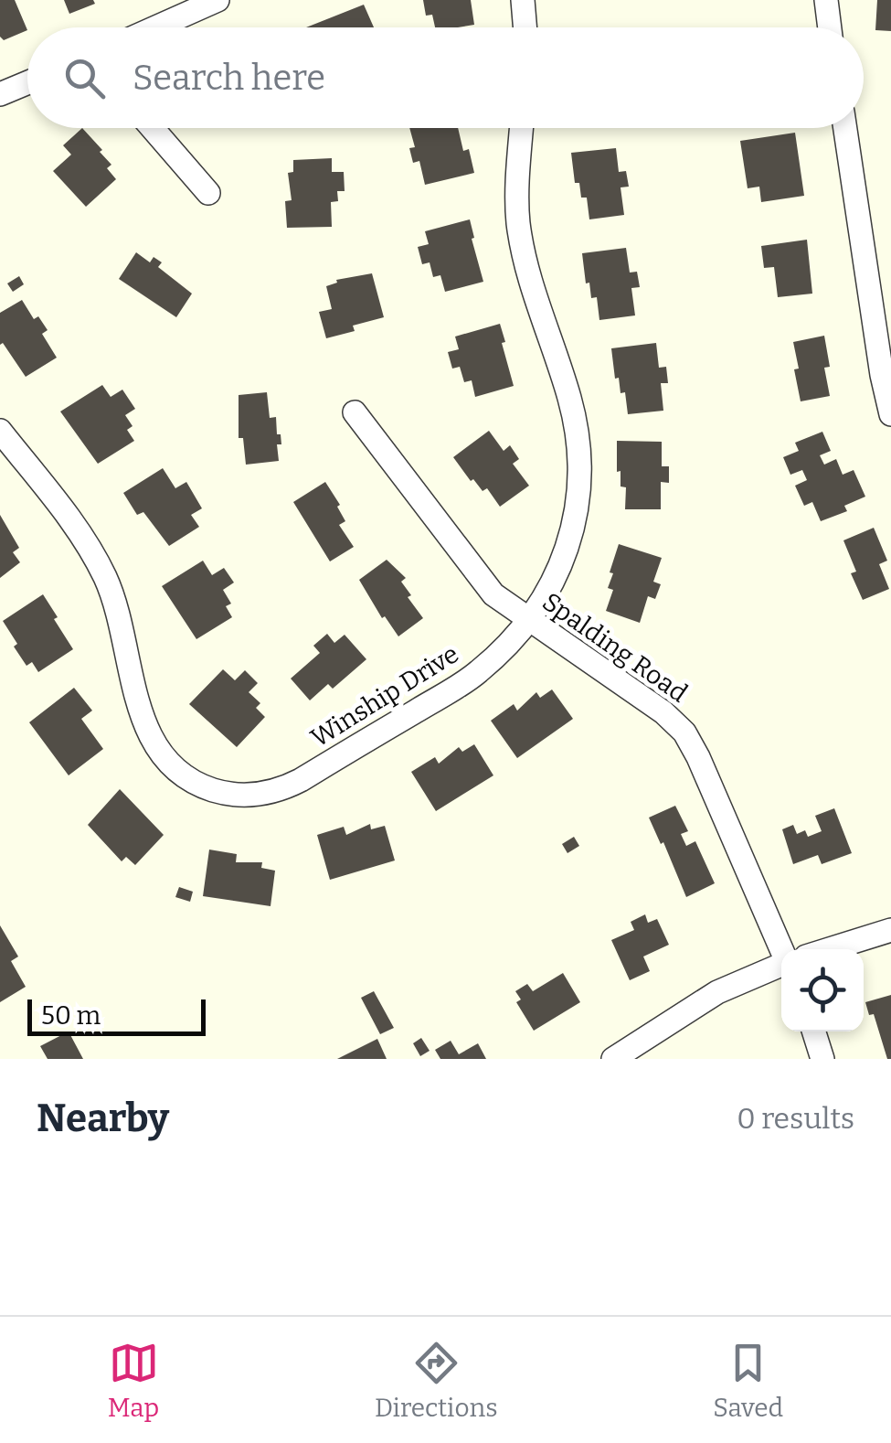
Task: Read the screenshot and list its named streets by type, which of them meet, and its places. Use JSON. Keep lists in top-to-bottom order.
{
  "streets": {
    "street": ["Spalding Road", "Winship Drive"]
  },
  "crossings": [
    ["Spalding Road", "Winship Drive"]
  ],
  "scale_bar": "50 m",
  "page": {
    "search": "Search here",
    "scale": "50 m",
    "heading": ["Nearby", "0 results"],
    "nav": ["Map", "Directions", "Saved"]
  }
}
